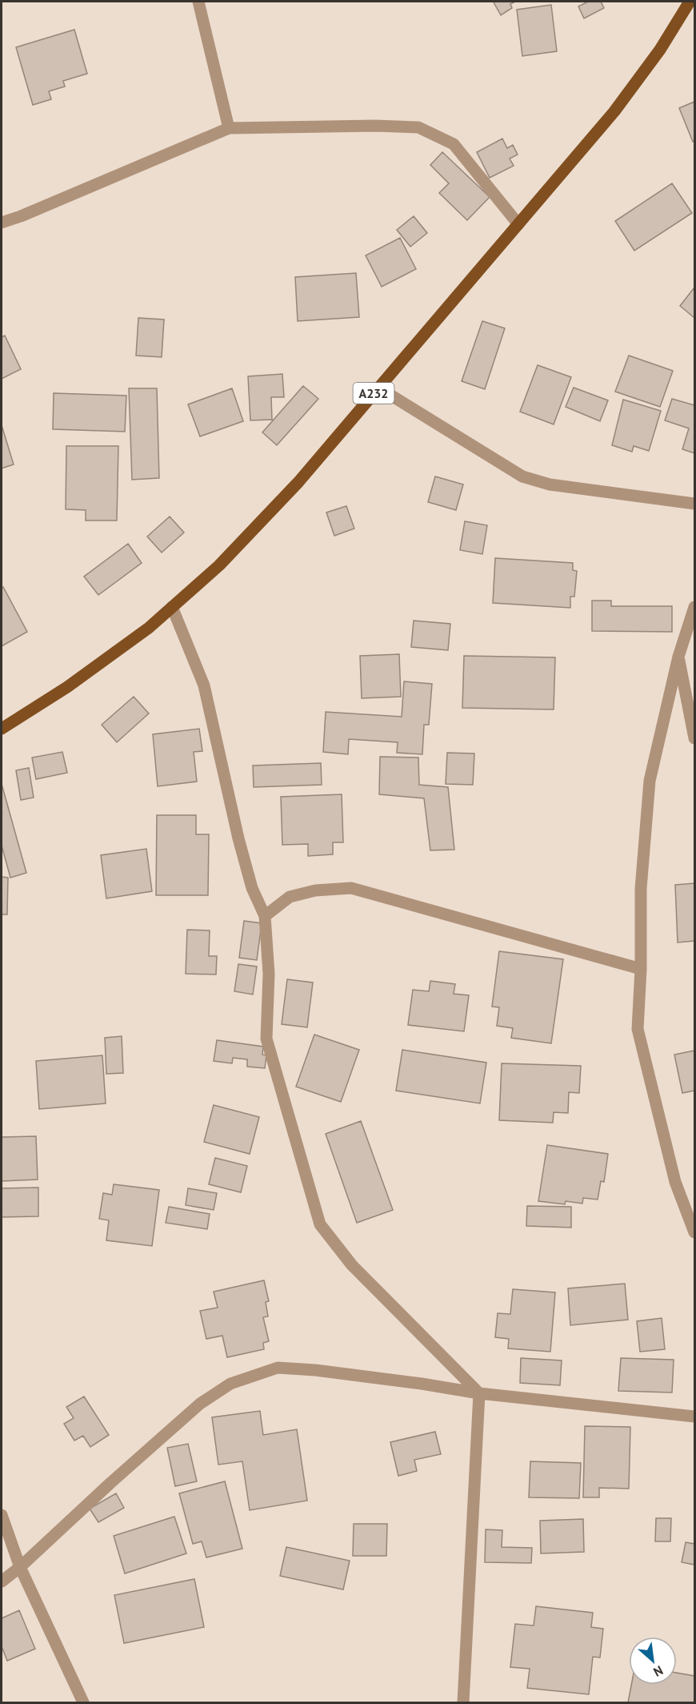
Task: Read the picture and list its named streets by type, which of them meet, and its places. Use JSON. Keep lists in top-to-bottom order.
{
  "streets": {
    "main road": ["A232"]
  },
  "north": "bottom right"
}
